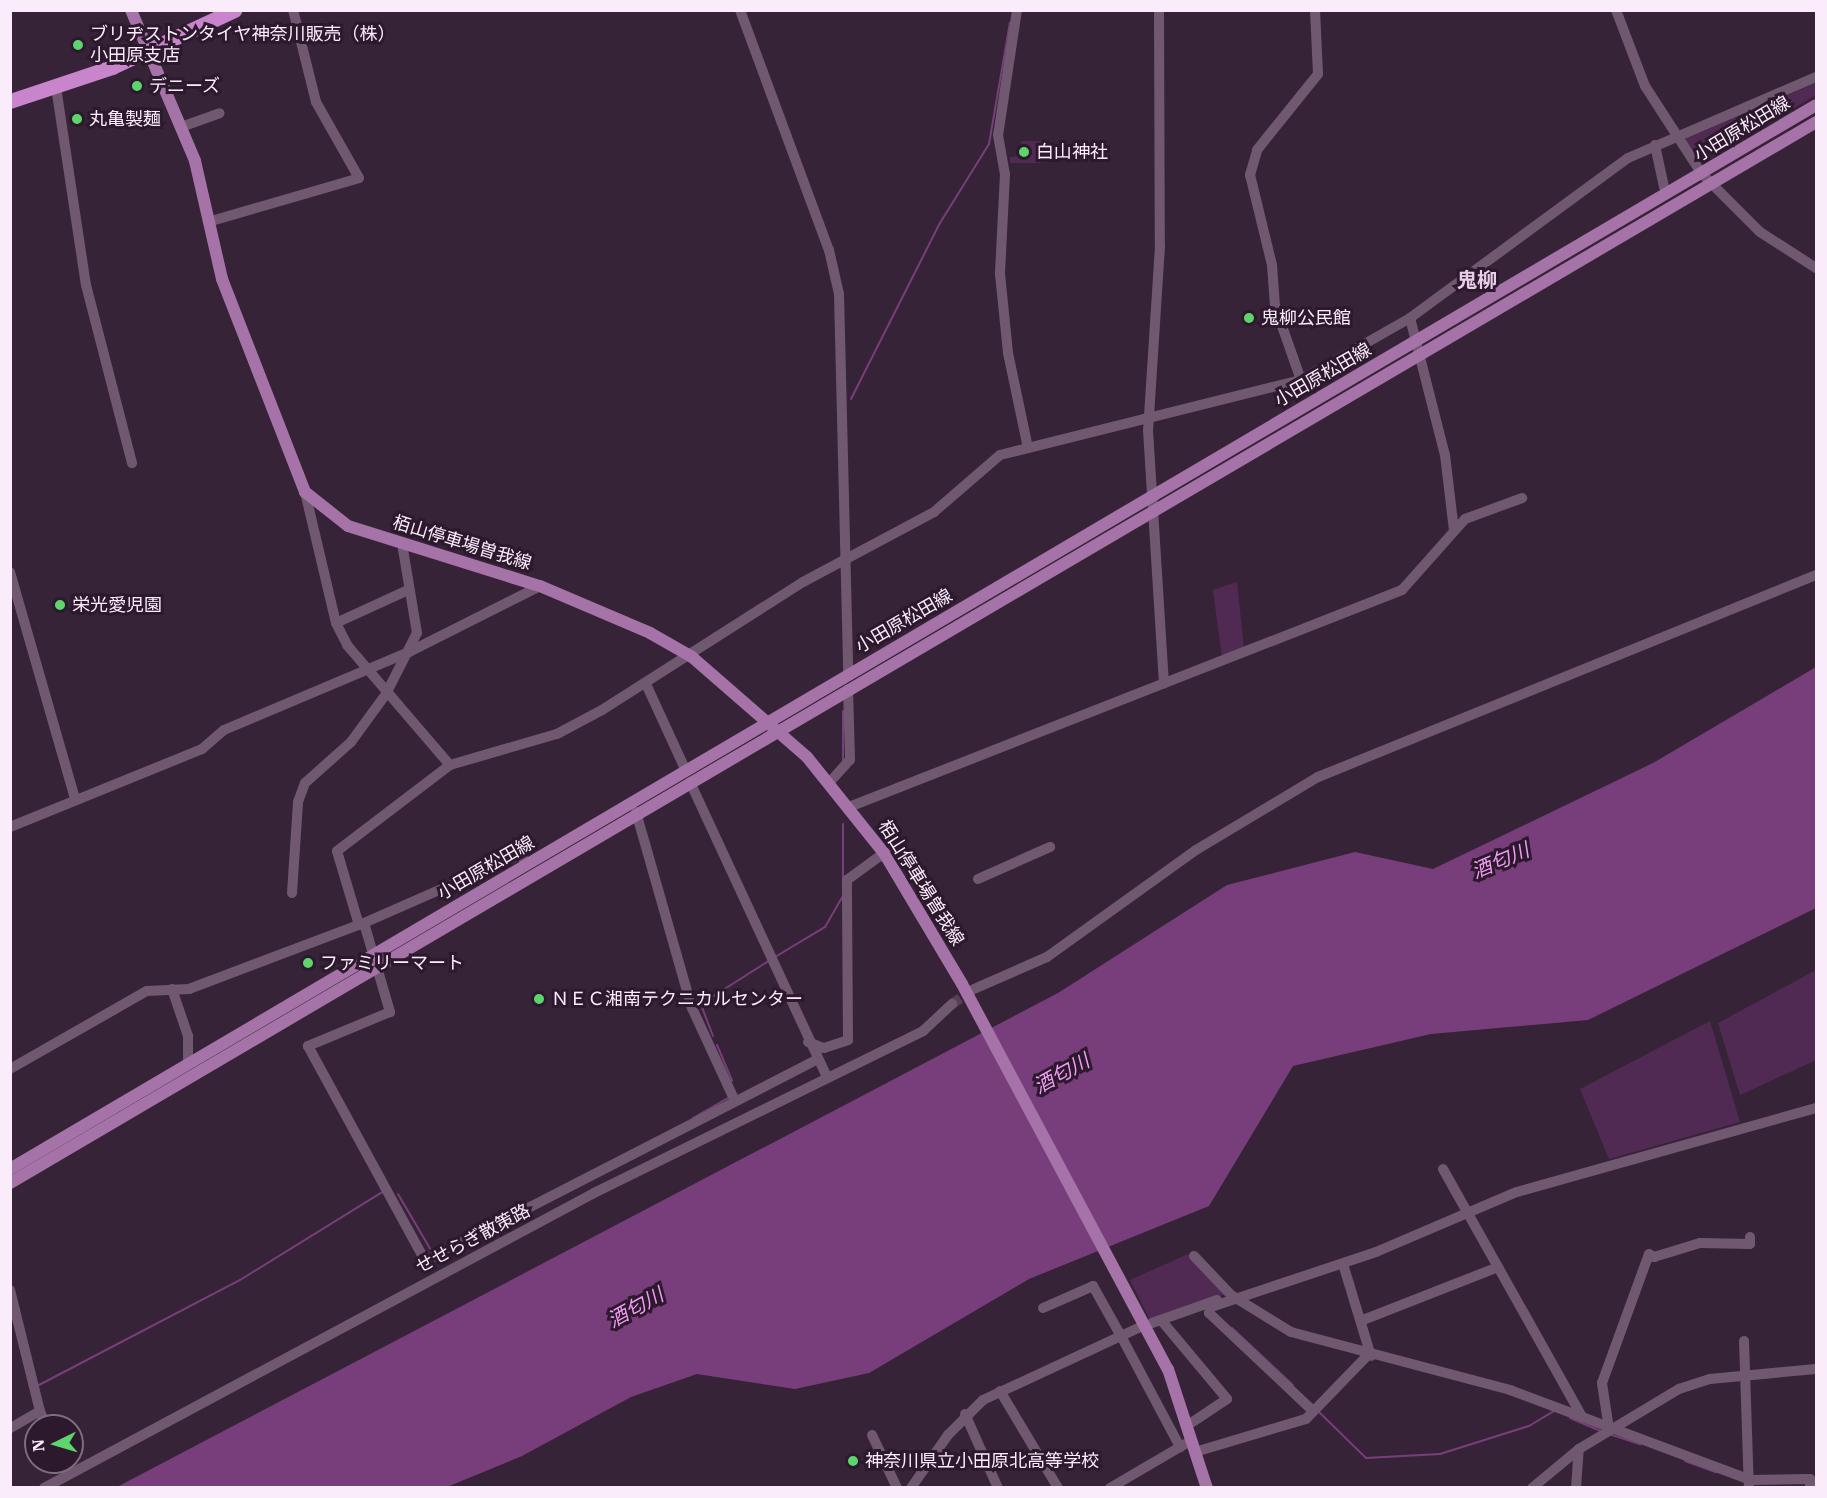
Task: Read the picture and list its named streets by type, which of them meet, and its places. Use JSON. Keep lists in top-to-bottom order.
{
  "streets": {
    "main road": ["小田原松田線", "栢山停車場曽我線"],
    "street": ["せせらぎ散策路"]
  },
  "crossings": [
    ["小田原松田線", "栢山停車場曽我線"]
  ],
  "districts": ["鬼柳"],
  "water": ["酒匂川"],
  "places": [
    "ブリヂストンタイヤ神奈川販売（株） 小田原支店",
    "デニーズ",
    "丸亀製麺",
    "白山神社",
    "鬼柳公民館",
    "栄光愛児園",
    "ファミリーマート",
    "ＮＥＣ湘南テクニカルセンター",
    "神奈川県立小田原北高等学校"
  ],
  "north": "left"
}
